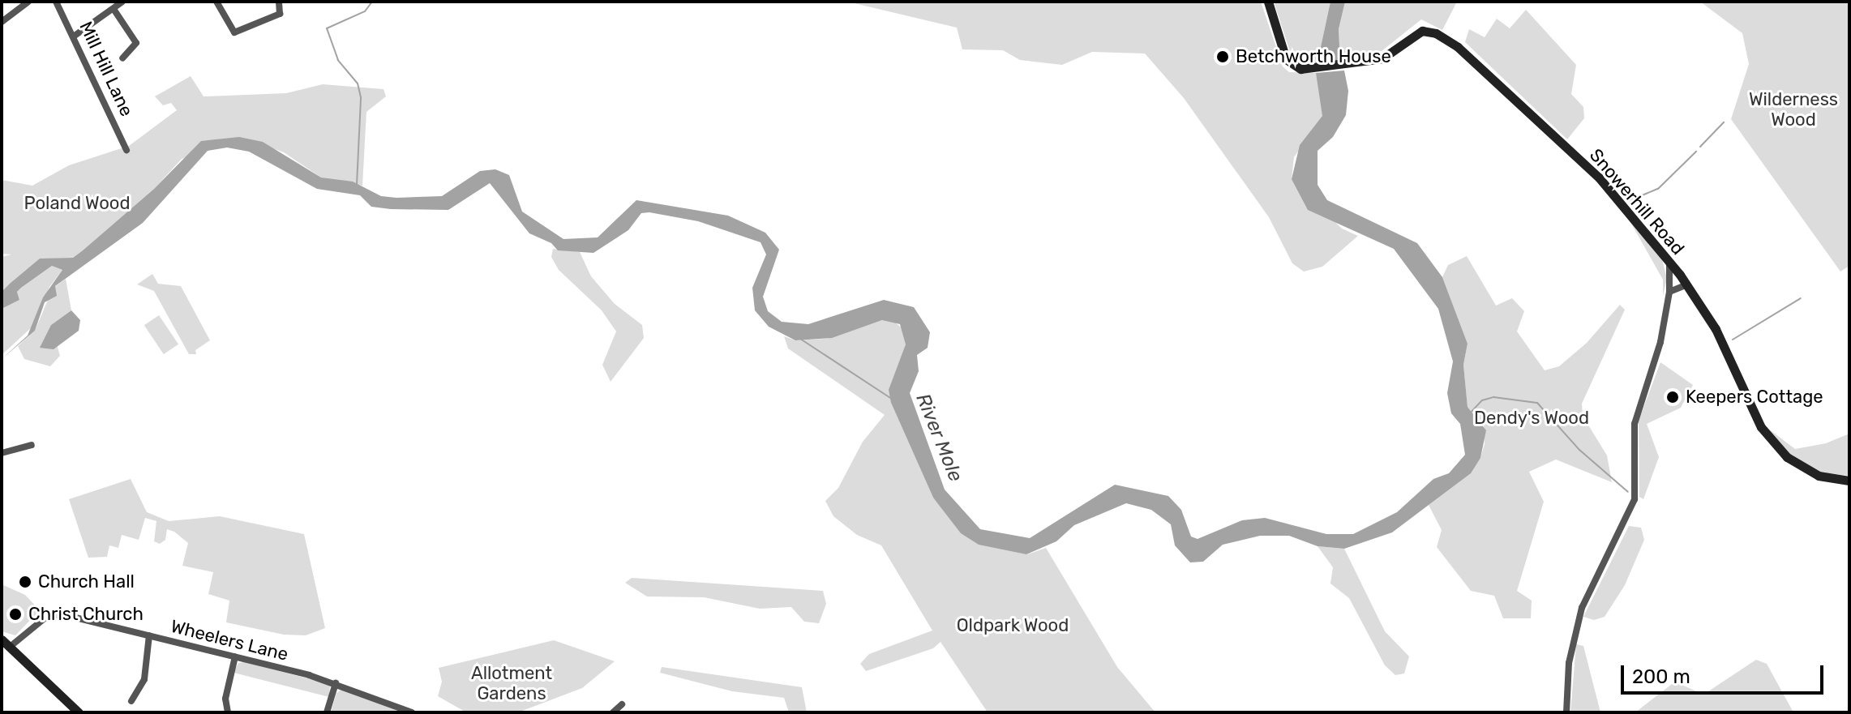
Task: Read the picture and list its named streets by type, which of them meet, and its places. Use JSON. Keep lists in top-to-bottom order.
{
  "streets": {
    "street": ["Mill Hill Lane", "Snowerhill Road", "Wheelers Lane"]
  },
  "water": ["River Mole"],
  "parks": [
    "Wilderness Wood",
    "Poland Wood",
    "Dendy's Wood",
    "Oldpark Wood",
    "Allotment Gardens"
  ],
  "places": [
    "Betchworth House",
    "Keepers Cottage",
    "Church Hall",
    "Christ Church"
  ],
  "scale_bar": "200 m"
}
